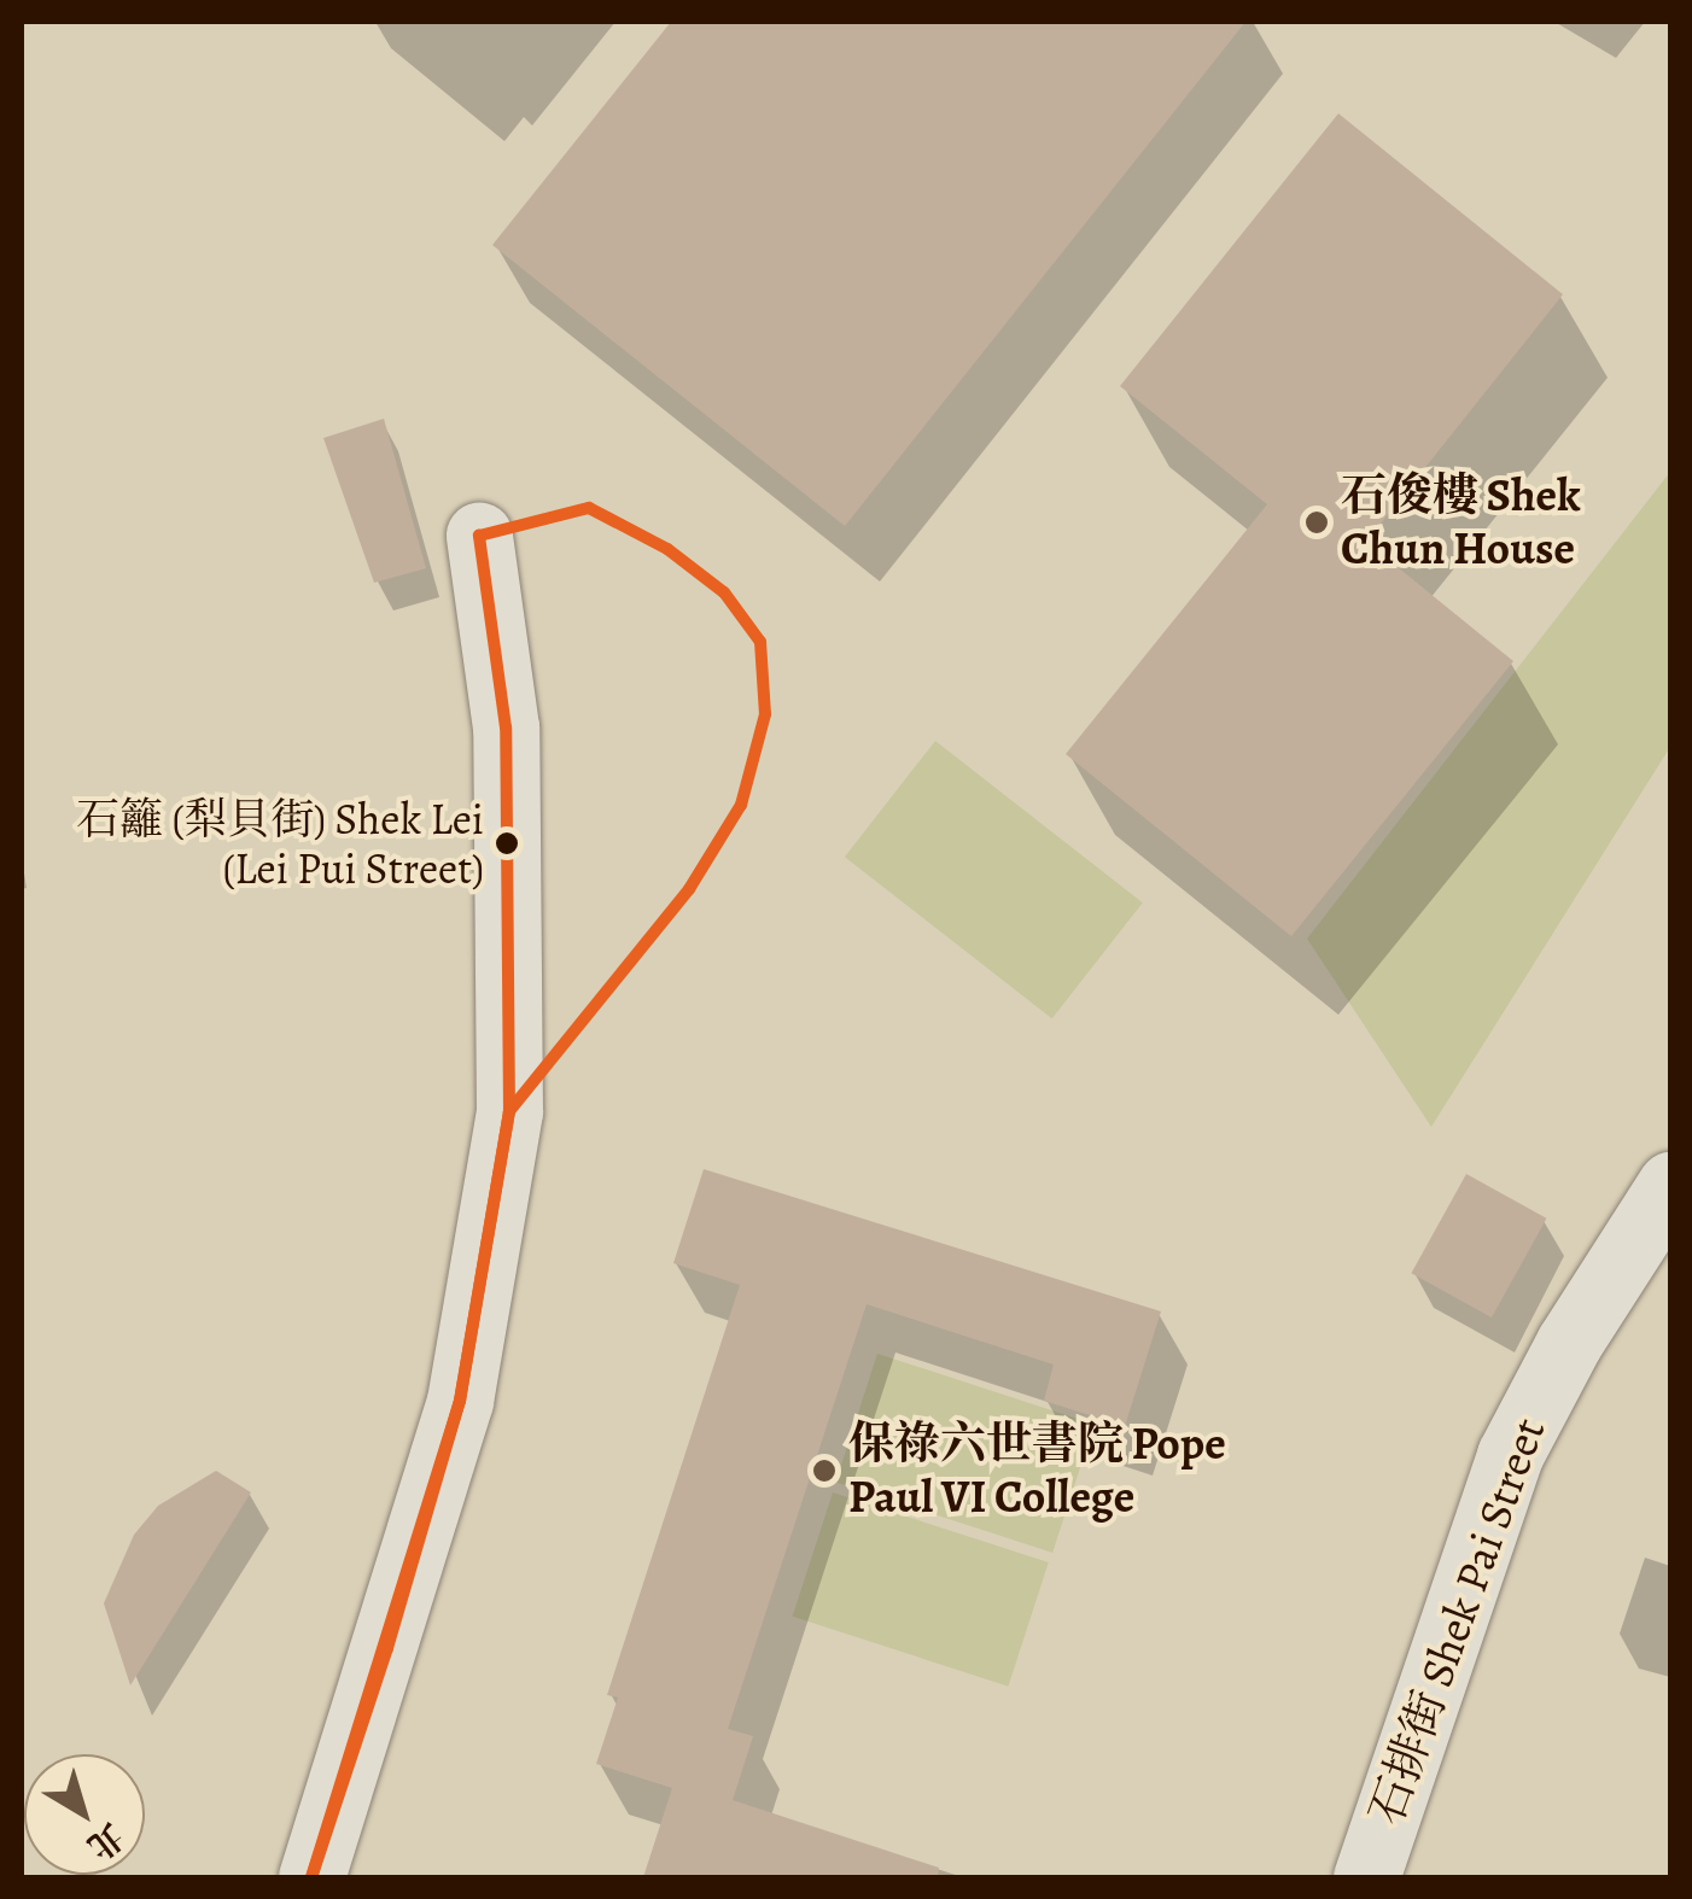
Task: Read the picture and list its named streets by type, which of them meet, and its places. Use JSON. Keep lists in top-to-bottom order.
{
  "streets": {
    "street": ["石排街 Shek Pai Street"]
  },
  "places": ["石俊樓 Shek Chun House", "石籬 (梨貝街) Shek Lei (Lei Pui Street)", "保祿六世書院 Pope Paul VI College"],
  "north": "bottom right"
}
